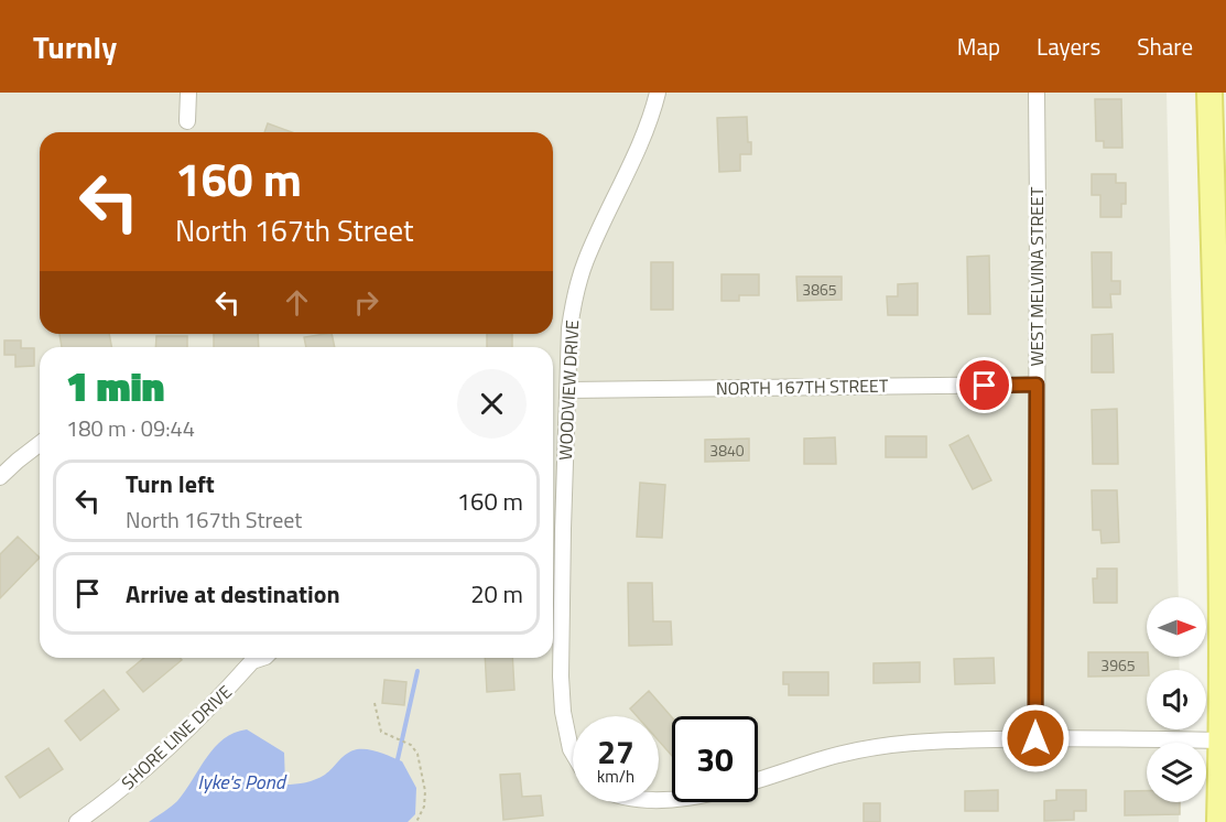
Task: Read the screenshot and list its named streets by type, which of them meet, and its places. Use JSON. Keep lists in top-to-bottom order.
{
  "streets": {
    "street": [
      "WEST MELVINA STREET",
      "NORTH 167TH STREET",
      "WOODVIEW DRIVE",
      "SHORE LINE DRIVE"
    ]
  },
  "crossings": [
    ["WEST MELVINA STREET", "NORTH 167TH STREET"],
    ["NORTH 167TH STREET", "WOODVIEW DRIVE"]
  ],
  "water": ["Iyke's Pond"],
  "house_numbers": ["3865", "3840", "3965"],
  "north": "right",
  "page": {
    "header": "Turnly",
    "nav": ["Map", "Layers", "Share"],
    "turn": ["160 m", "North 167th Street"],
    "heading": ["1 min", "180 m · 09:44"],
    "list": [
      {
        "name": "Turn left",
        "note": "North 167th Street",
        "value": "160 m"
      },
      {
        "name": "Arrive at destination",
        "value": "20 m"
      }
    ],
    "speed": "27 km/h",
    "limit": "30"
  }
}
